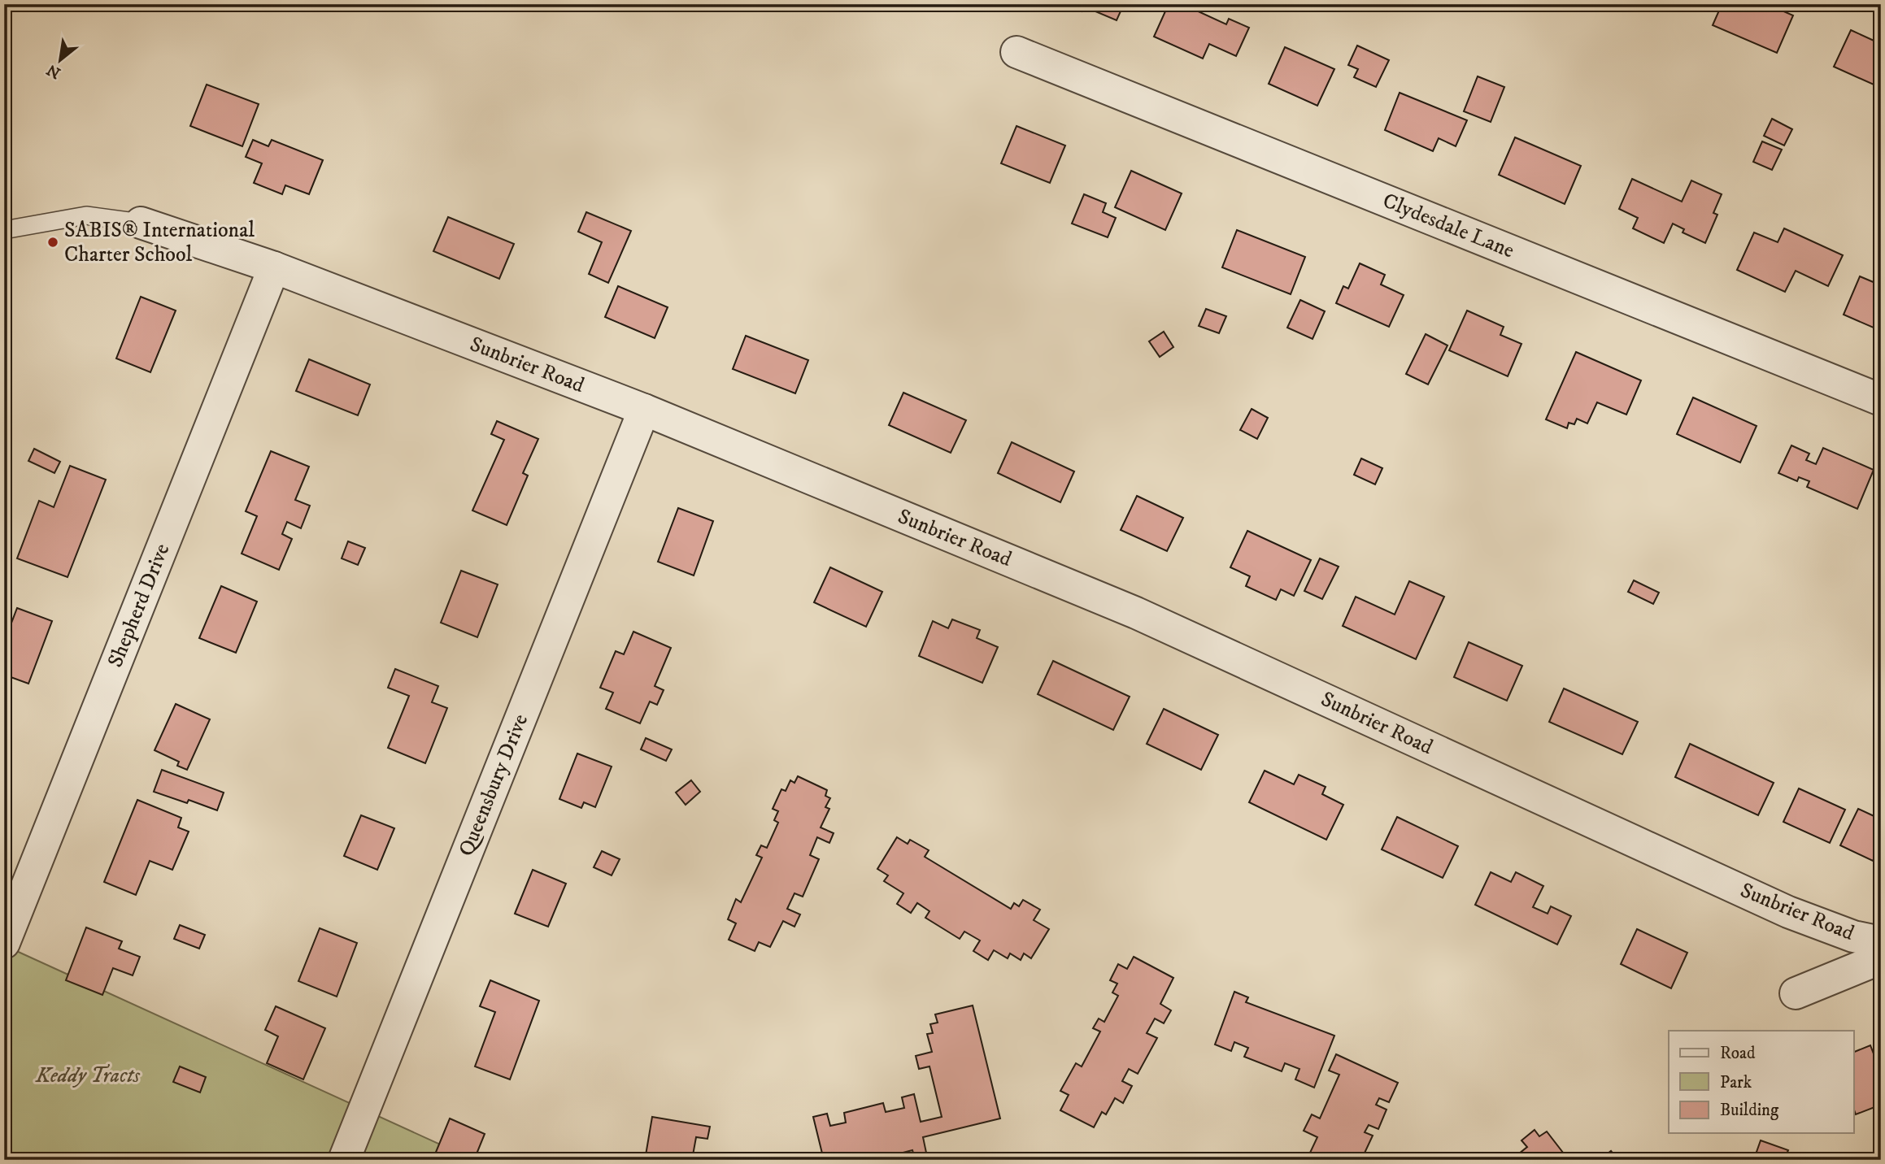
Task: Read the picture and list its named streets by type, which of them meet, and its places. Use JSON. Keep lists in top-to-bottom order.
{
  "streets": {
    "street": [
      "Clydesdale Lane",
      "Sunbrier Road",
      "Shepherd Drive",
      "Queensbury Drive"
    ]
  },
  "crossings": [
    ["Sunbrier Road", "Shepherd Drive"],
    ["Sunbrier Road", "Queensbury Drive"]
  ],
  "parks": ["Keddy Tracts"],
  "places": ["SABIS® International Charter School"],
  "legend": ["Road", "Park", "Building"],
  "north": "bottom left"
}
